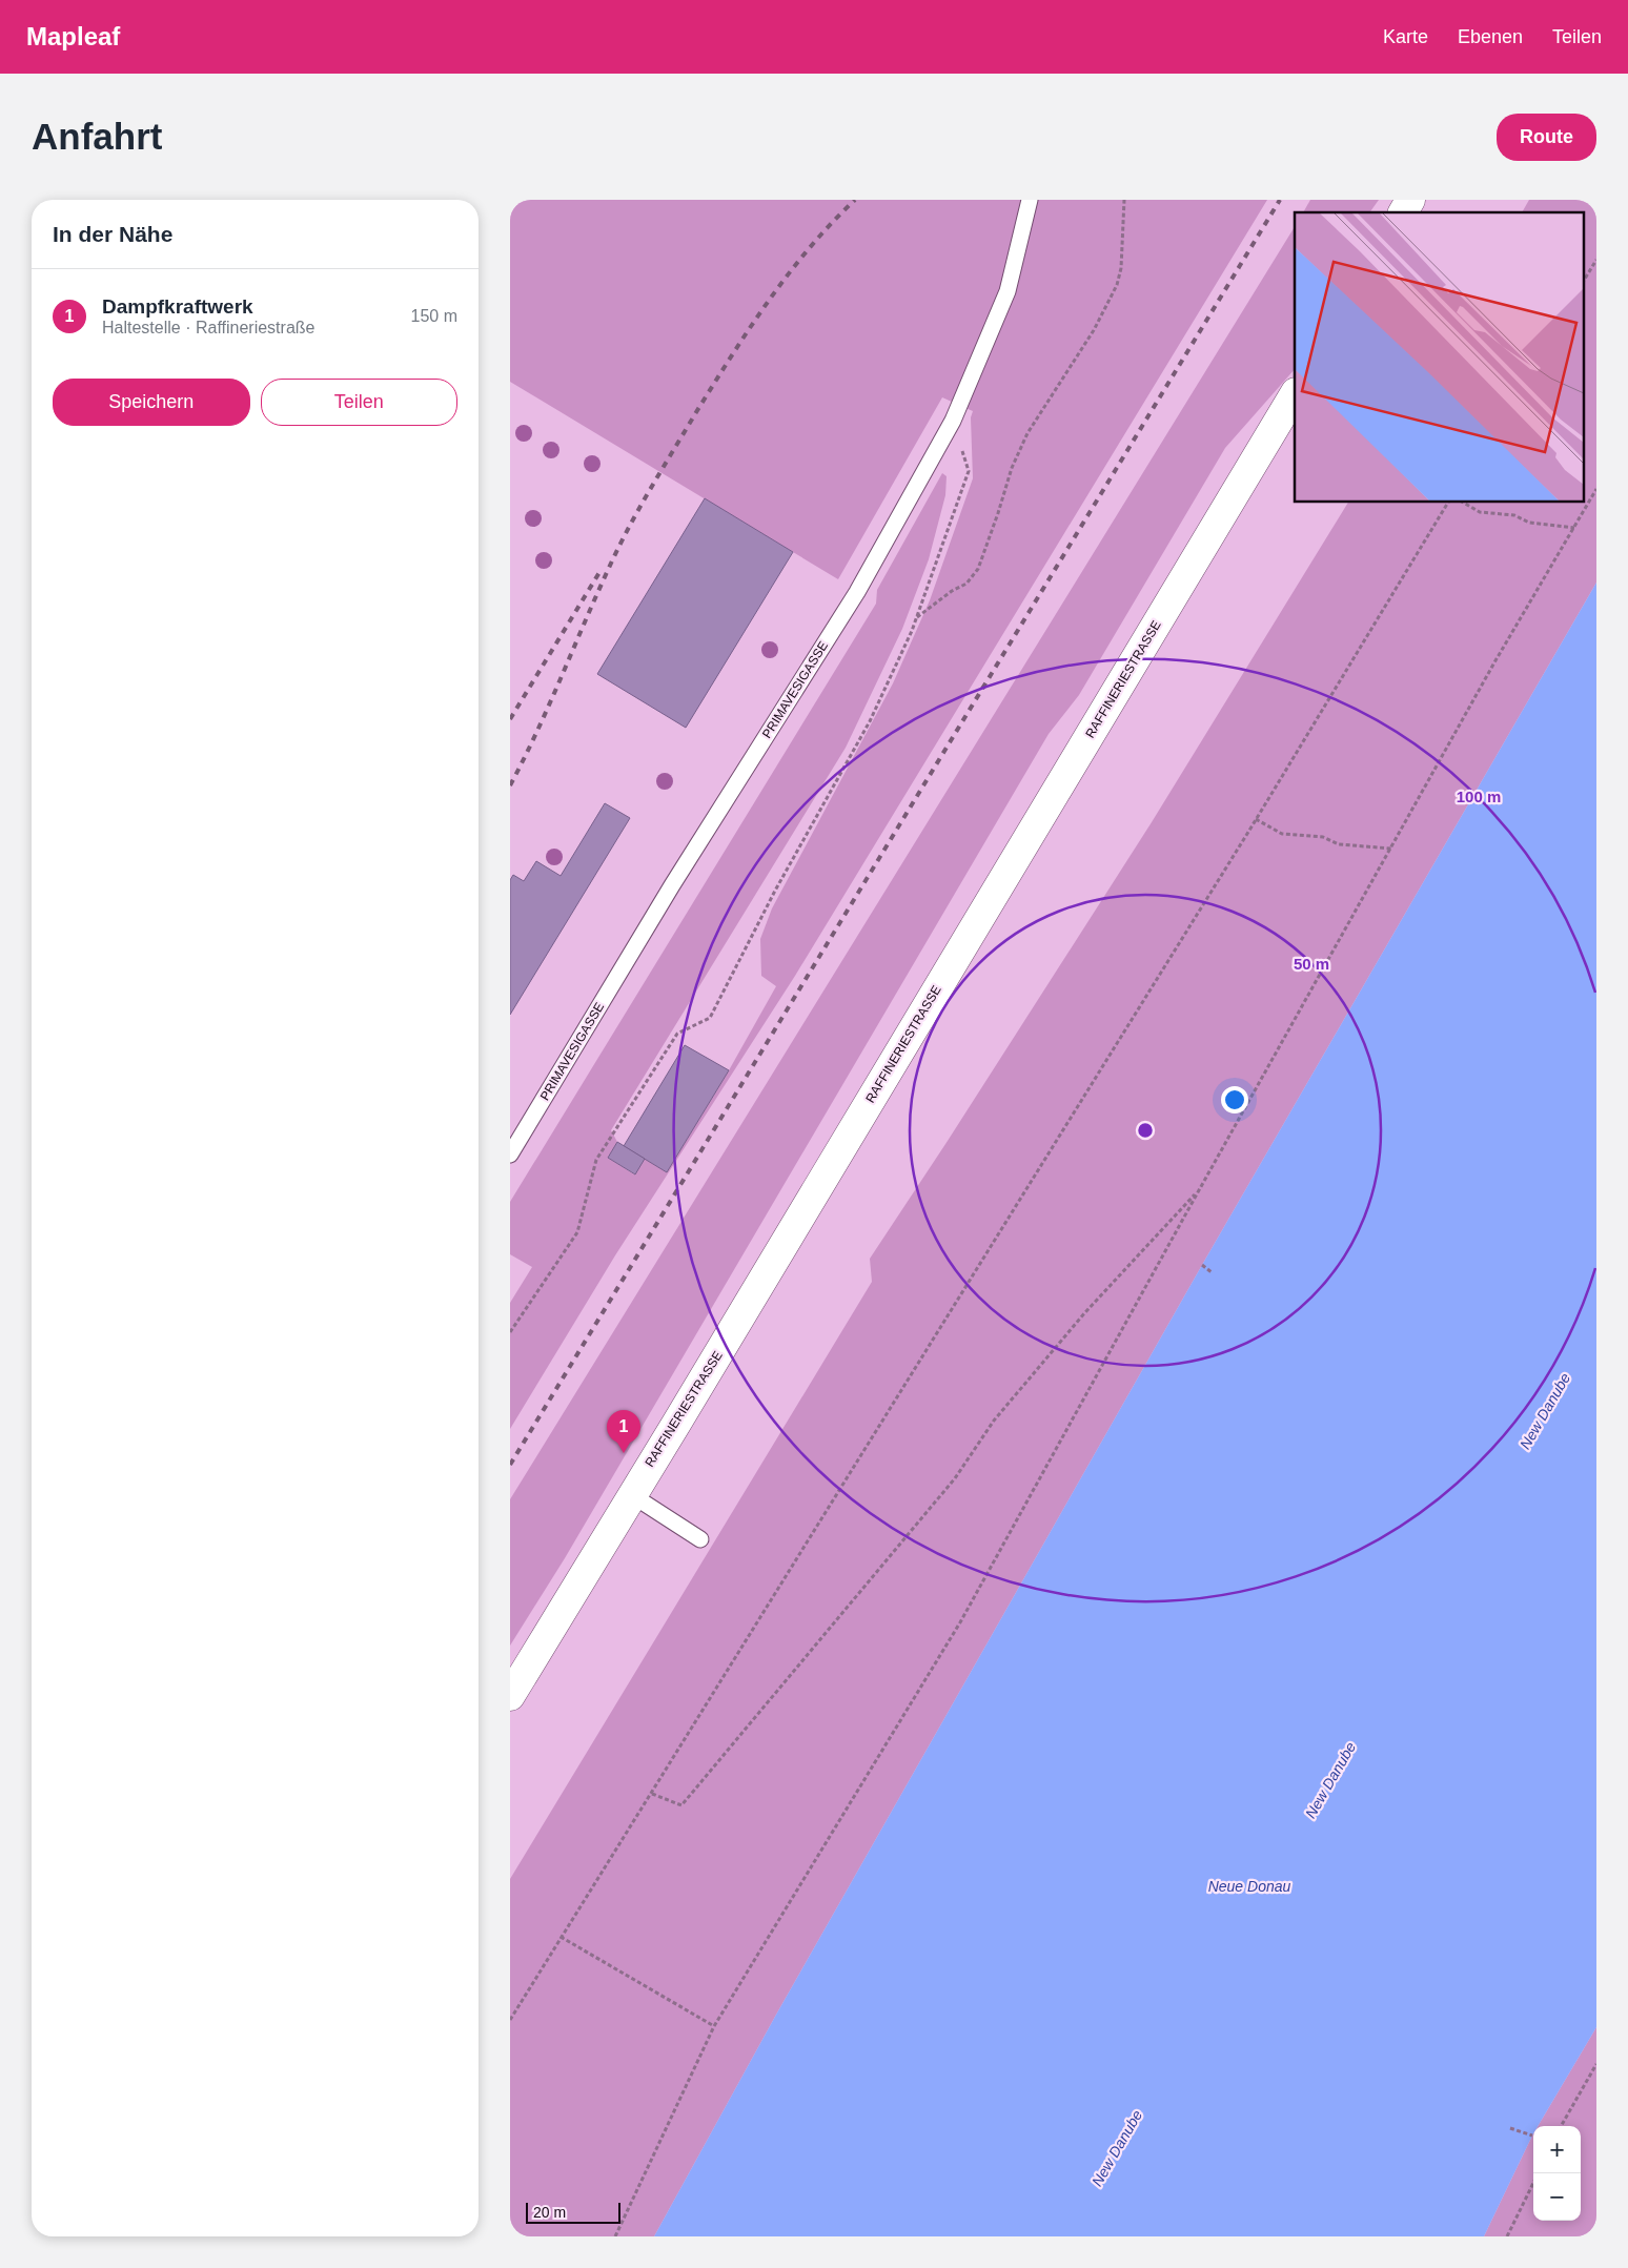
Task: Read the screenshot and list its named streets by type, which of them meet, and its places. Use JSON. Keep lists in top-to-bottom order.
{
  "streets": {
    "main road": ["RAFFINERIESTRASSE"],
    "lane": ["PRIMAVESIGASSE"]
  },
  "water": ["New Danube", "Neue Donau"],
  "scale_bar": "20 m",
  "page": {
    "header": "Mapleaf",
    "nav": ["Karte", "Ebenen", "Teilen"],
    "buttons": [
      "Route",
      ["Speichern", "Teilen"]
    ],
    "title": "Anfahrt",
    "heading": "In der Nähe",
    "list": [
      {
        "mark": "1",
        "name": "Dampfkraftwerk",
        "note": "Haltestelle · Raffineriestraße",
        "value": "150 m"
      }
    ],
    "pins": "1",
    "map_buttons": ["+", "−"],
    "scale": "20 m"
  },
  "rings": ["100 m", "50 m"]
}
